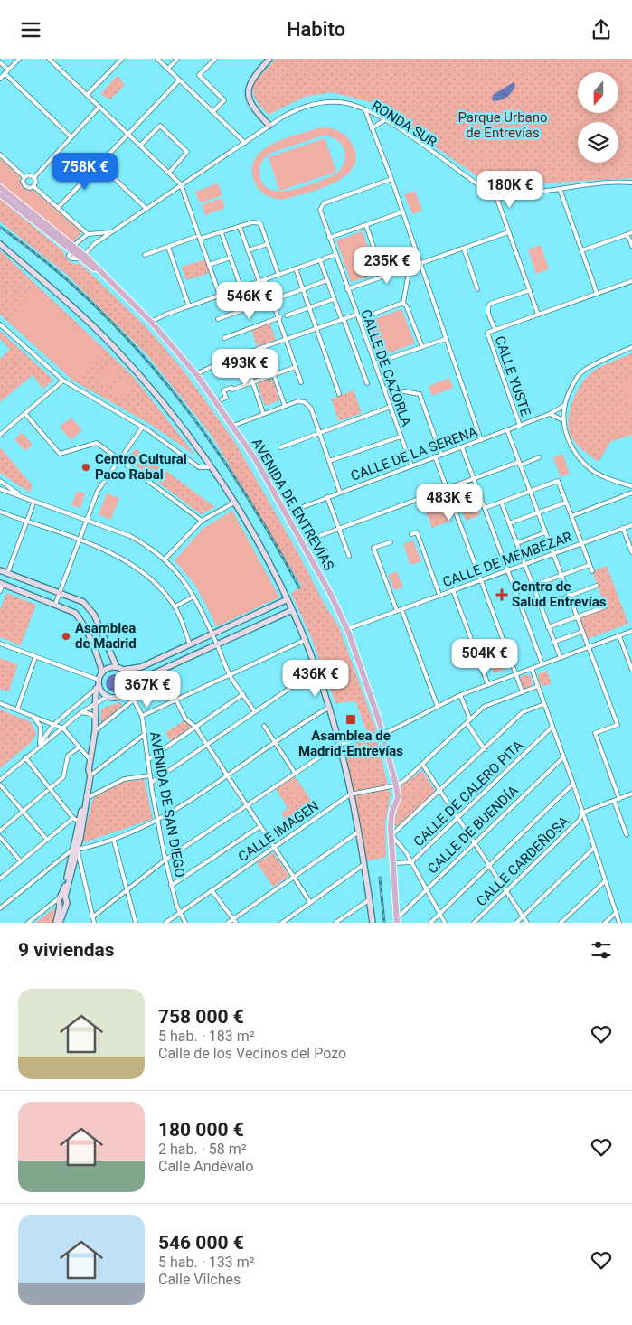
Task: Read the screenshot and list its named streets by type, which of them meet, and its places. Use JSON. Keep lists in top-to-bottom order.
{
  "streets": {
    "main road": ["AVENIDA DE ENTREVÍAS"],
    "street": [
      "RONDA SUR",
      "CALLE DE CAZORLA",
      "CALLE YUSTE",
      "CALLE DE LA SERENA",
      "CALLE DE MEMBÉZAR",
      "CALLE DE CALERO PITA",
      "AVENIDA DE SAN DIEGO",
      "CALLE DE BUENDÍA",
      "CALLE IMAGEN",
      "CALLE CARDEÑOSA"
    ]
  },
  "crossings": [
    ["RONDA SUR", "AVENIDA DE ENTREVÍAS"],
    ["CALLE DE CAZORLA", "CALLE DE LA SERENA"],
    ["CALLE YUSTE", "CALLE DE LA SERENA"],
    ["CALLE DE LA SERENA", "AVENIDA DE ENTREVÍAS"],
    ["AVENIDA DE ENTREVÍAS", "CALLE DE MEMBÉZAR"],
    ["AVENIDA DE ENTREVÍAS", "CALLE IMAGEN"],
    ["AVENIDA DE SAN DIEGO", "CALLE IMAGEN"]
  ],
  "parks": ["Parque Urbano de Entrevías"],
  "places": {
    "other": ["Centro Cultural Paco Rabal", "Asamblea de Madrid"],
    "health": ["Centro de Salud Entrevías"],
    "transit": ["Asamblea de Madrid-Entrevías"]
  },
  "north": "bottom",
  "page": {
    "header": "Habito",
    "price": [
      "758K €",
      "180K €",
      "235K €",
      "546K €",
      "493K €",
      "483K €",
      "504K €",
      "436K €",
      "367K €"
    ],
    "heading": "9 viviendas",
    "list": [
      {
        "name": "758 000 €",
        "note": "5 hab. · 183 m² · Calle de los Vecinos del Pozo"
      },
      {
        "name": "180 000 €",
        "note": "2 hab. · 58 m² · Calle Andévalo"
      },
      {
        "name": "546 000 €",
        "note": "5 hab. · 133 m² · Calle Vilches"
      }
    ]
  }
}
